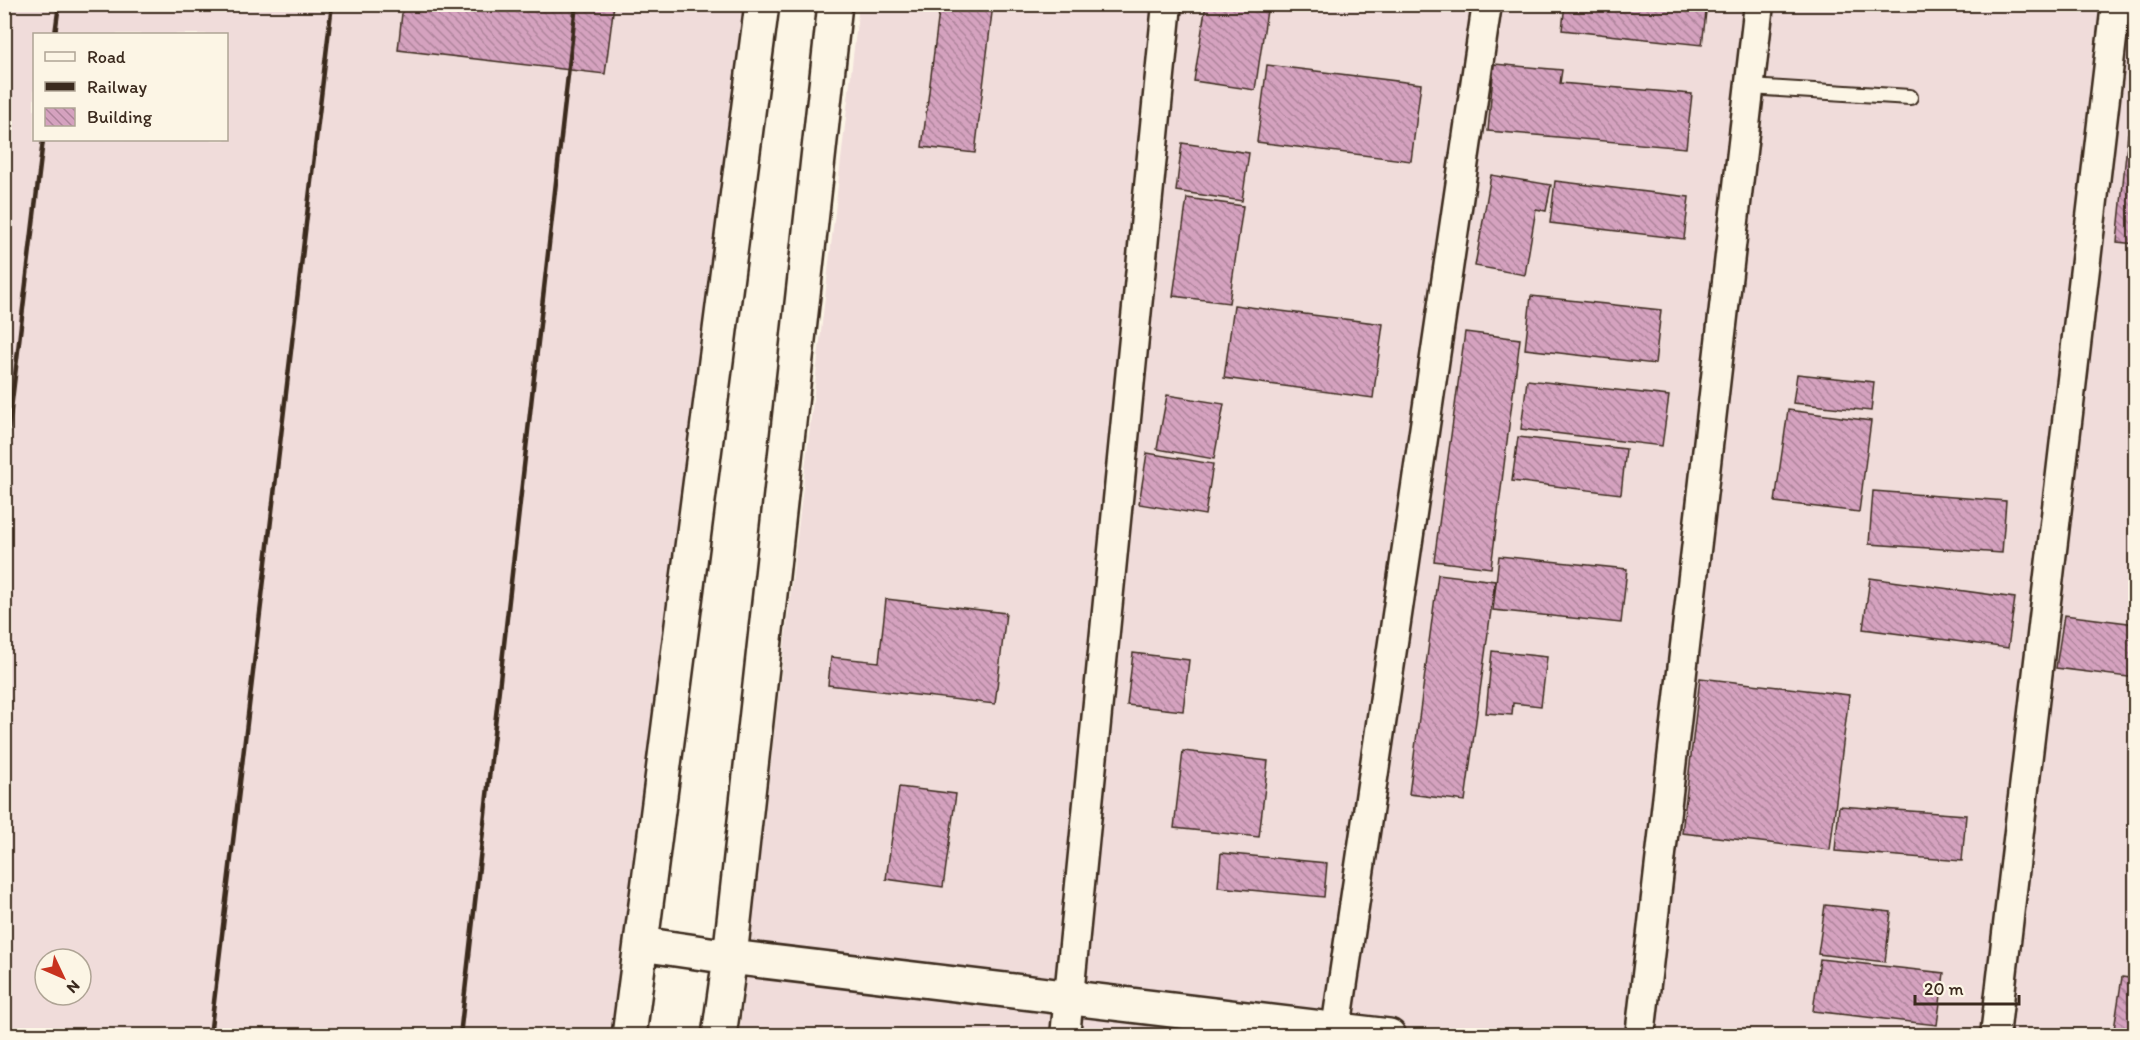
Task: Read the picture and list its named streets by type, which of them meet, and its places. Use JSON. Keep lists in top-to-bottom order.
{
  "legend": ["Road", "Railway", "Building"],
  "scale_bar": "20 m",
  "north": "bottom right"
}
